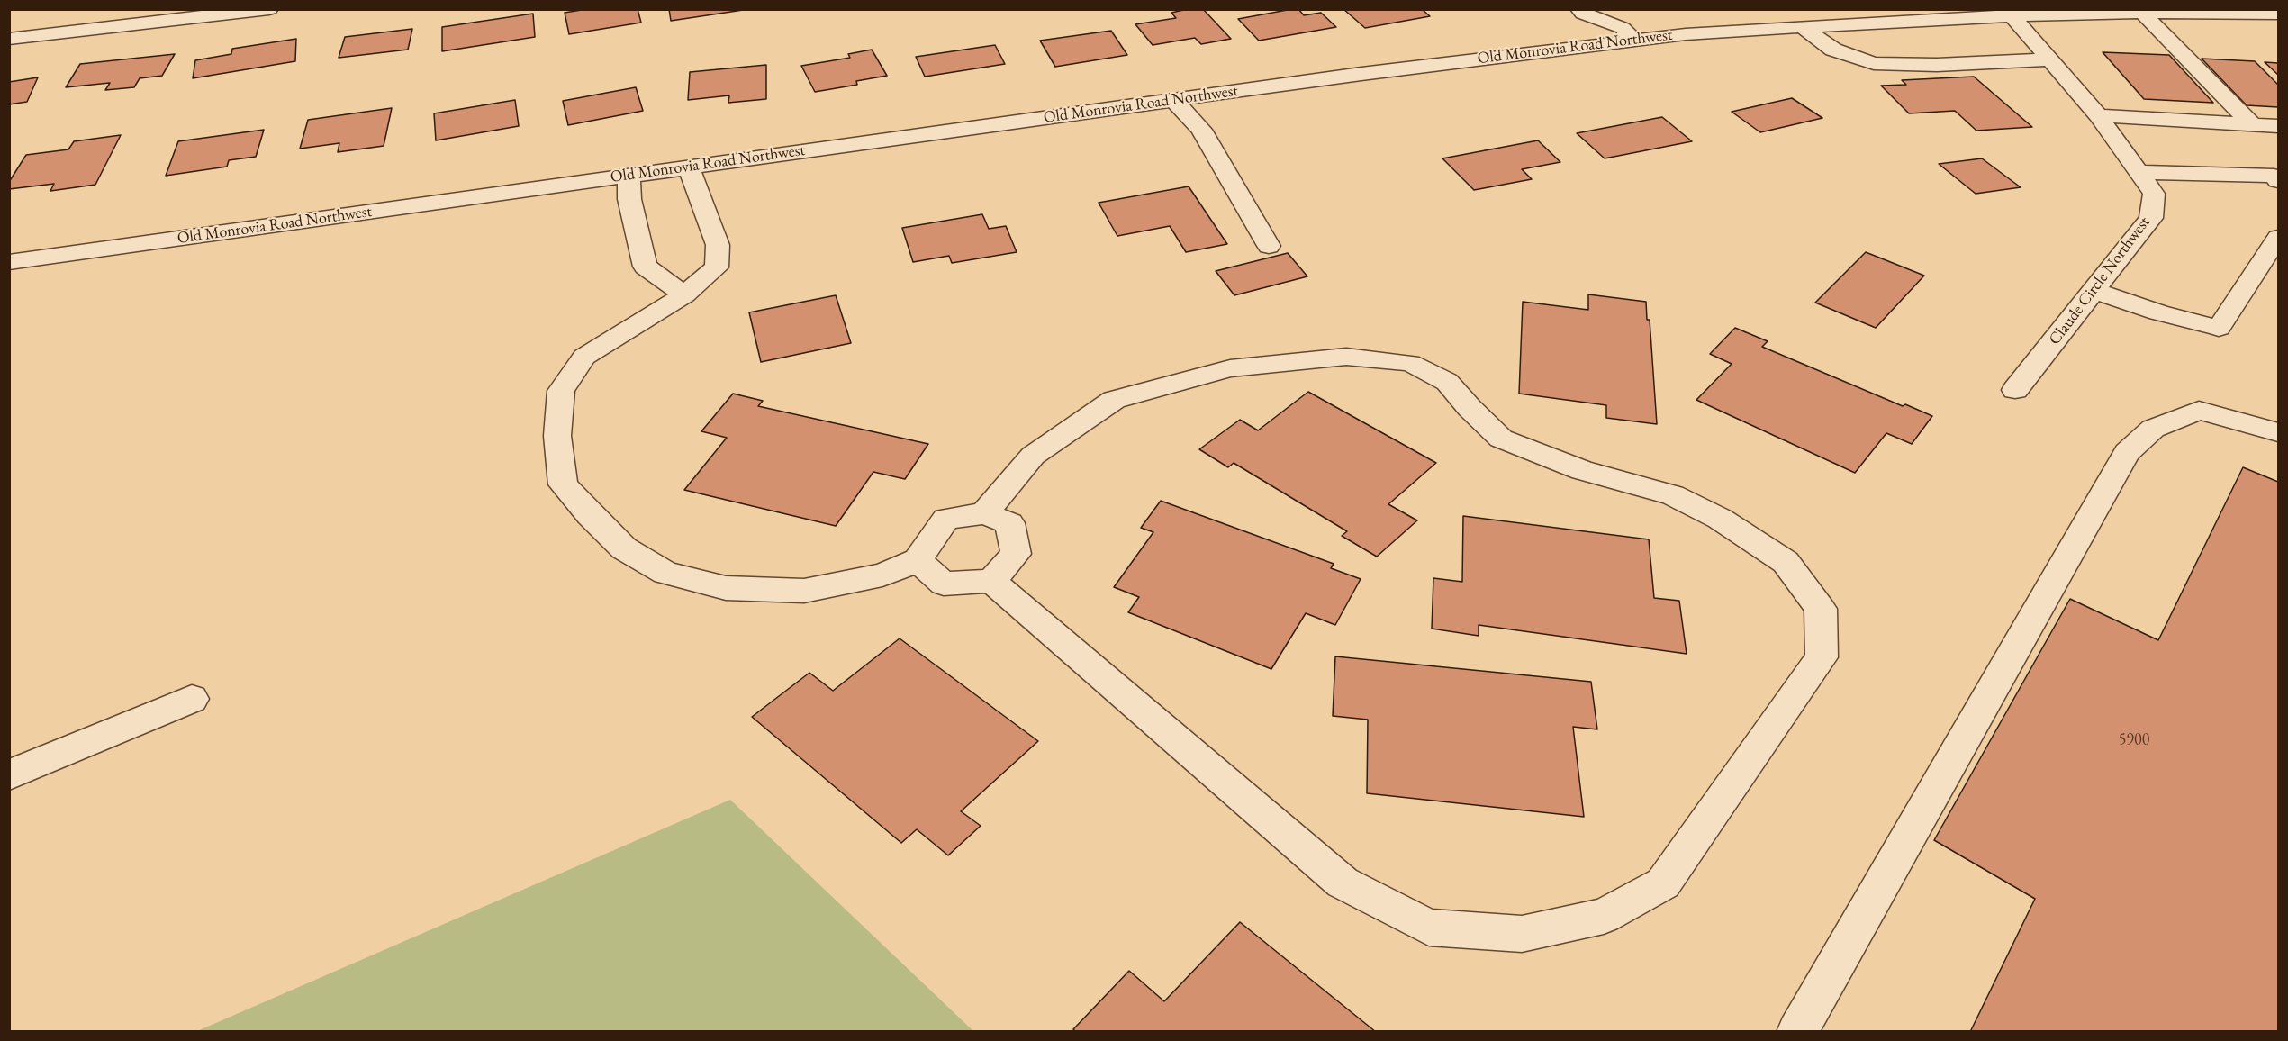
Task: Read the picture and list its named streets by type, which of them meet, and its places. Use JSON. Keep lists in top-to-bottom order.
{
  "streets": {
    "street": ["Old Monrovia Road Northwest", "Claude Circle Northwest"]
  },
  "crossings": [
    ["Old Monrovia Road Northwest", "Claude Circle Northwest"]
  ],
  "house_numbers": ["5900"]
}
